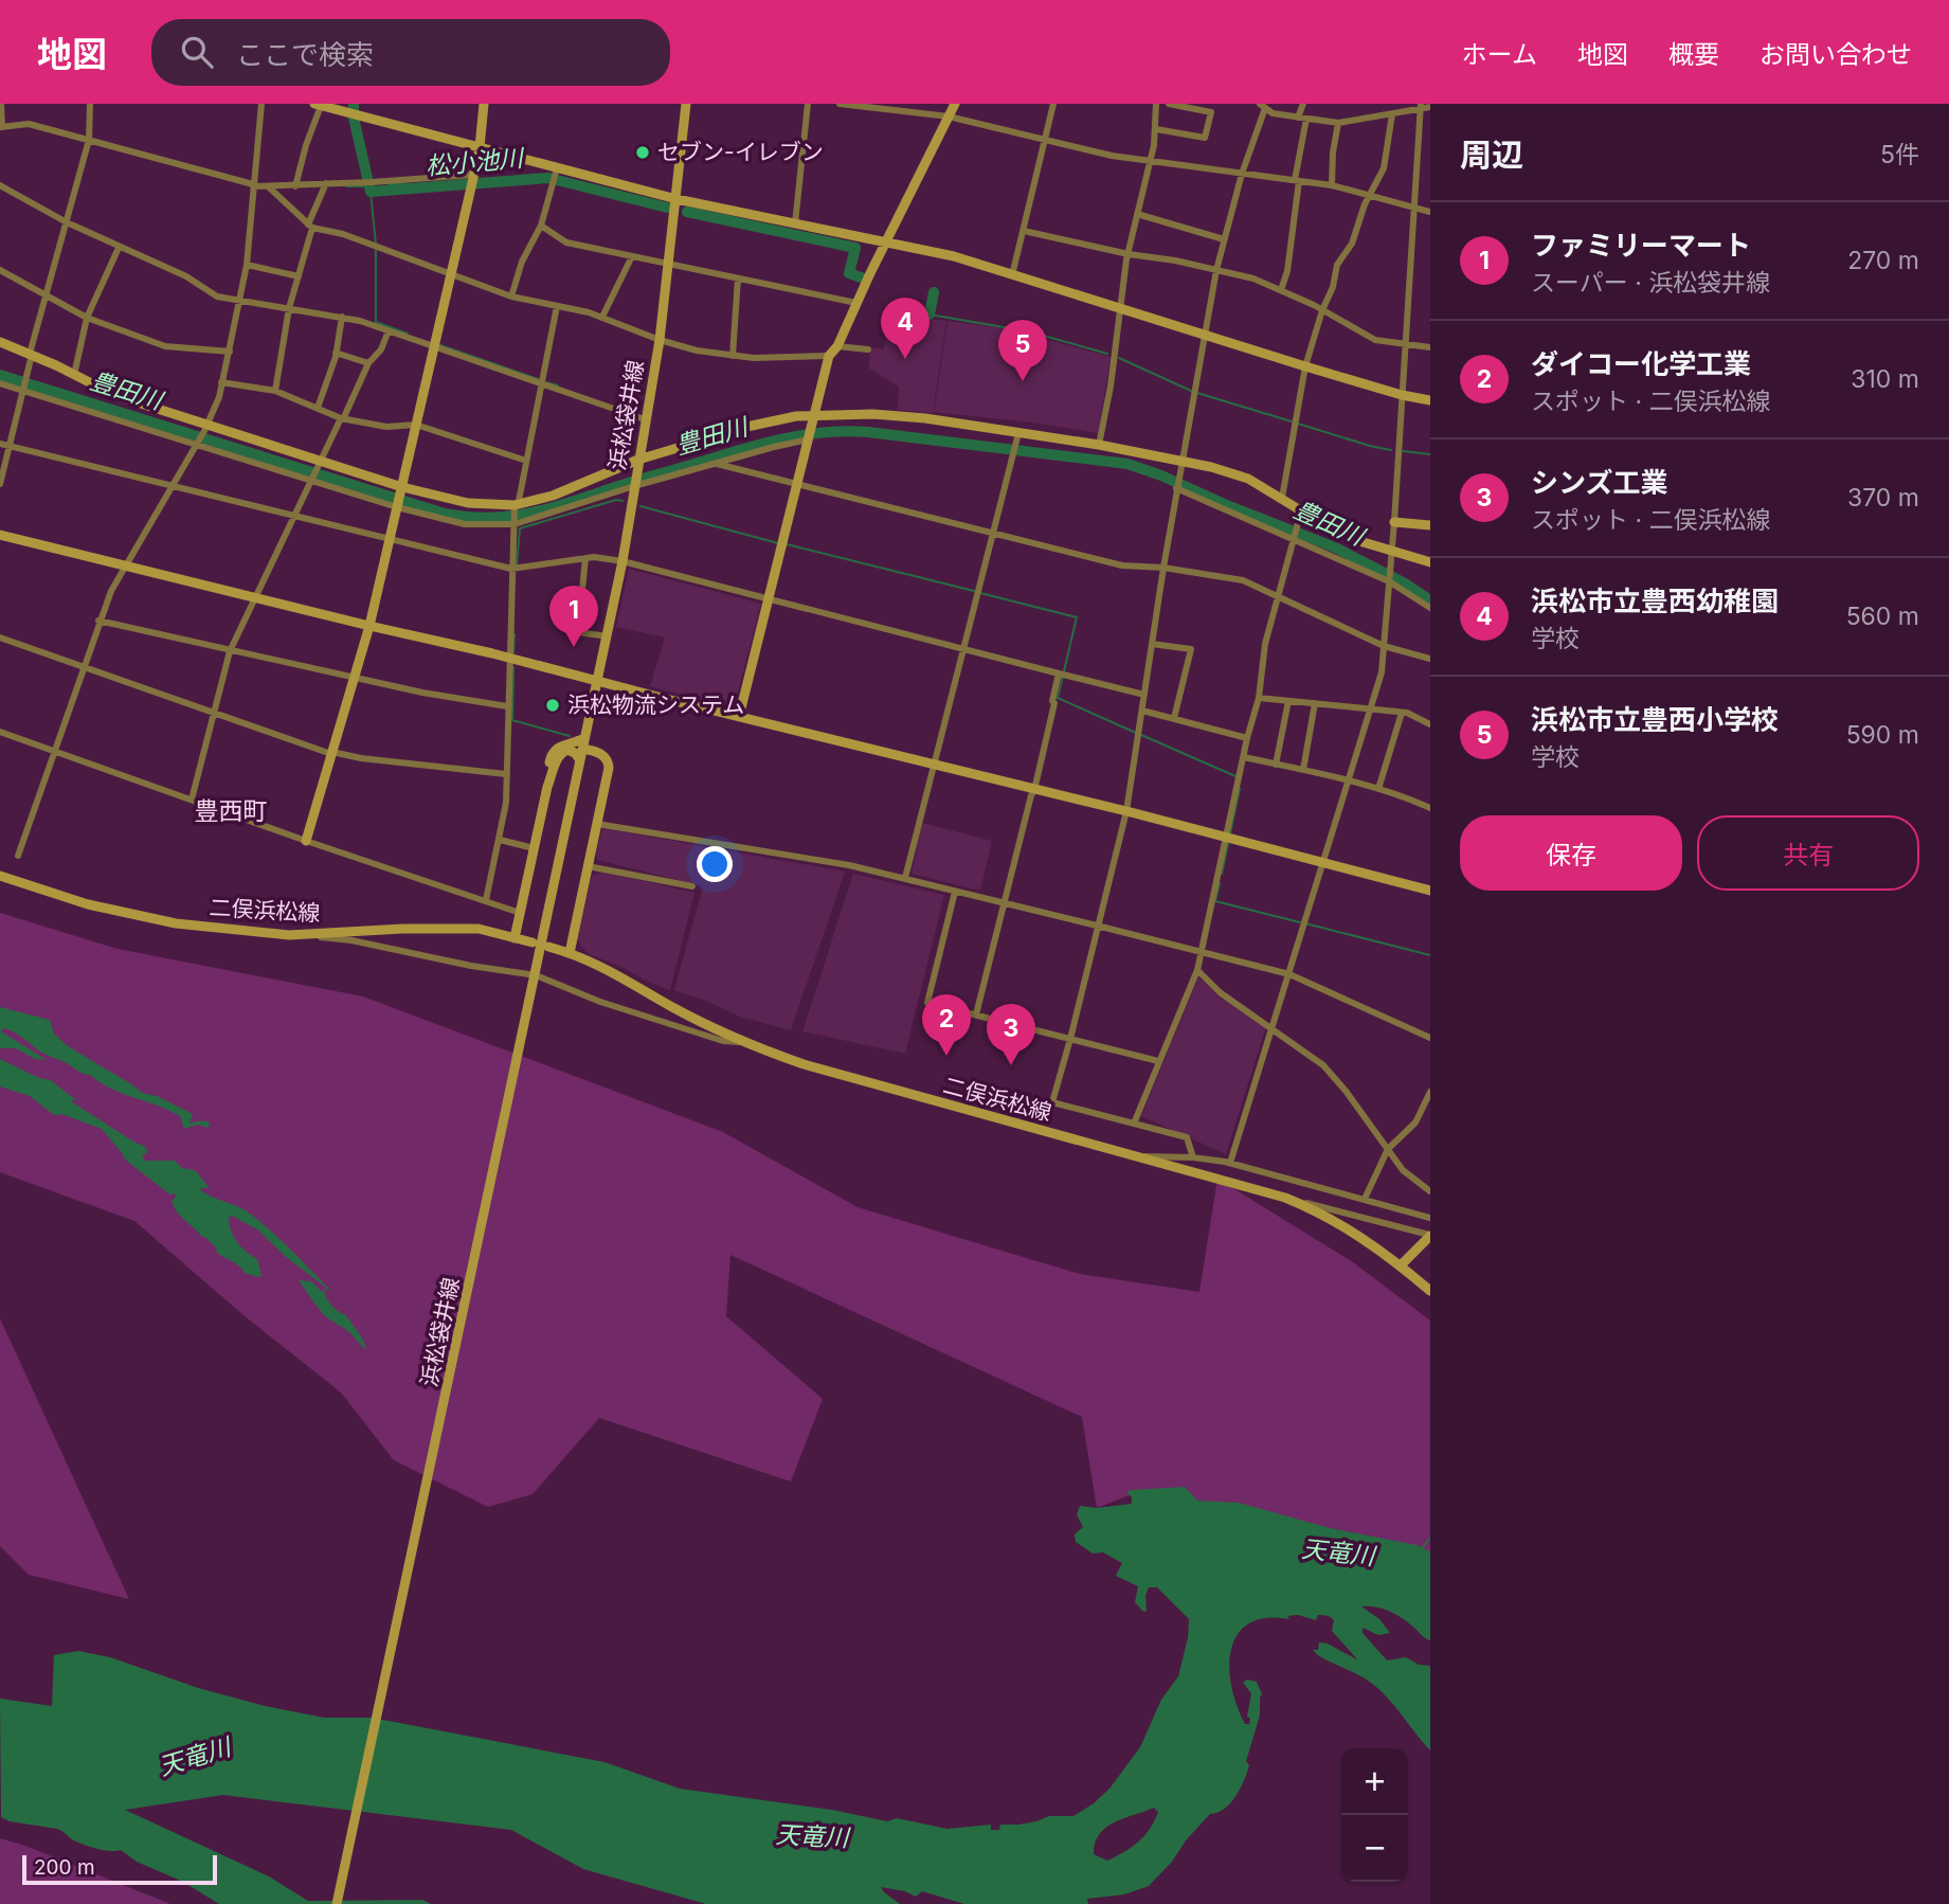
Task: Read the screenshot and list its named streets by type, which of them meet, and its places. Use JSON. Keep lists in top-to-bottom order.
{
  "streets": {
    "street": ["浜松袋井線", "二俣浜松線"]
  },
  "districts": ["豊西町"],
  "water": ["松小池川", "豊田川", "天竜川"],
  "places": ["セブン-イレブン", "浜松物流システム"],
  "scale_bar": "200 m",
  "page": {
    "header": "地図",
    "search": "ここで検索",
    "nav": [
      "ホーム",
      "地図",
      "概要",
      "お問い合わせ"
    ],
    "heading": ["周辺", "5件"],
    "list": [
      {
        "mark": "1",
        "name": "ファミリーマート",
        "note": "スーパー · 浜松袋井線",
        "value": "270 m"
      },
      {
        "mark": "2",
        "name": "ダイコー化学工業",
        "note": "スポット · 二俣浜松線",
        "value": "310 m"
      },
      {
        "mark": "3",
        "name": "シンズ工業",
        "note": "スポット · 二俣浜松線",
        "value": "370 m"
      },
      {
        "mark": "4",
        "name": "浜松市立豊西幼稚園",
        "note": "学校",
        "value": "560 m"
      },
      {
        "mark": "5",
        "name": "浜松市立豊西小学校",
        "note": "学校",
        "value": "590 m"
      }
    ],
    "pins": [
      "4",
      "5",
      "1",
      "2",
      "3"
    ],
    "buttons": ["保存", "共有"],
    "map_buttons": ["+", "−"],
    "scale": "200 m"
  }
}
